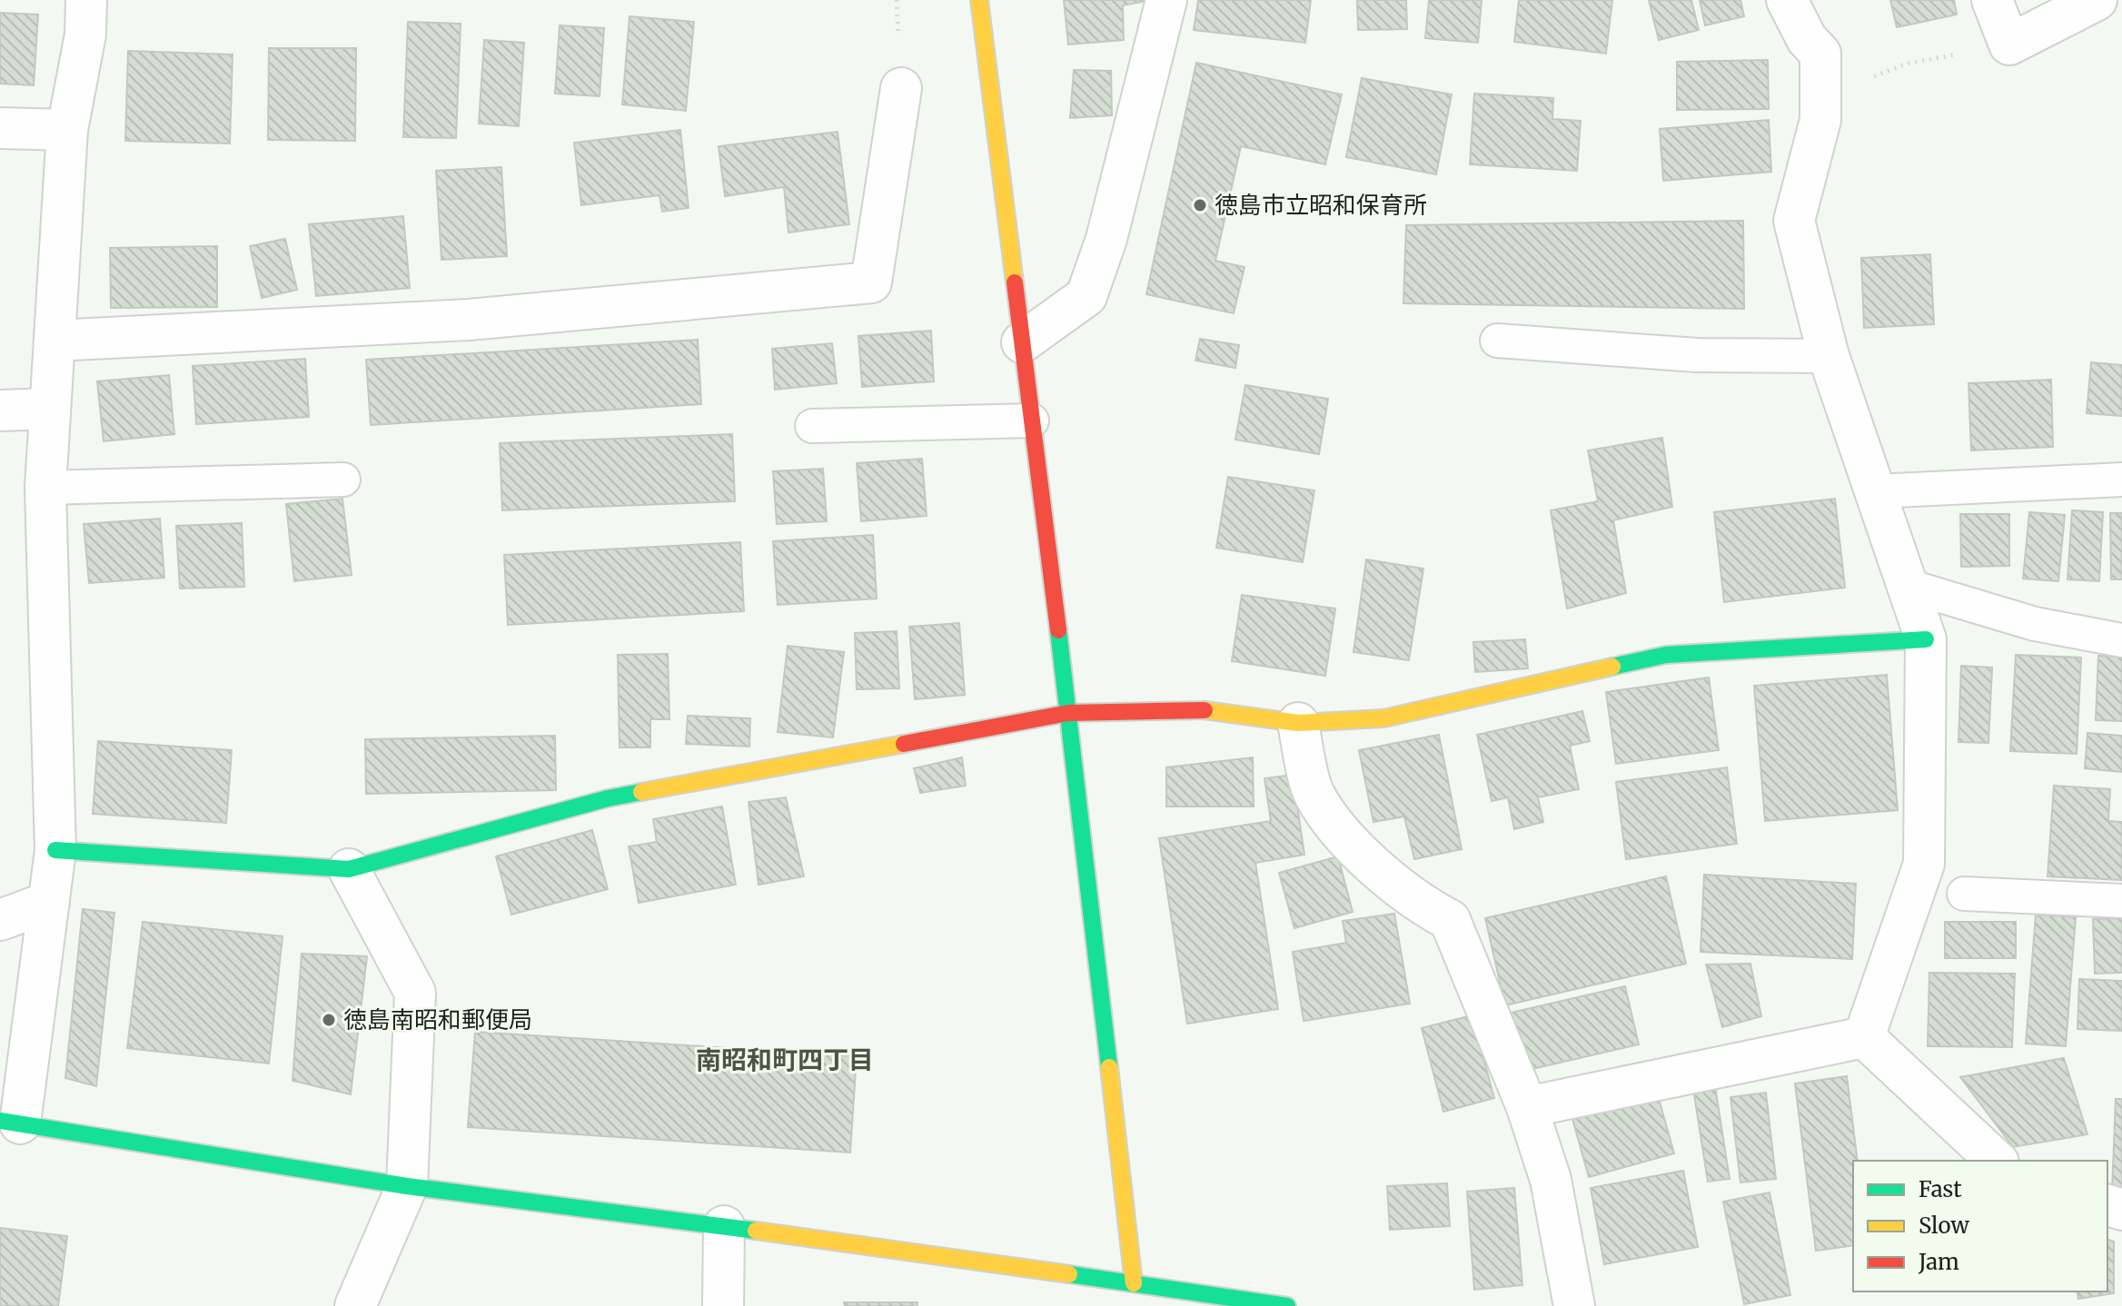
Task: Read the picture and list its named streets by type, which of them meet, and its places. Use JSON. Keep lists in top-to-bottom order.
{
  "districts": ["南昭和町四丁目"],
  "places": ["徳島市立昭和保育所", "徳島南昭和郵便局"],
  "legend": ["Fast", "Slow", "Jam"]
}
